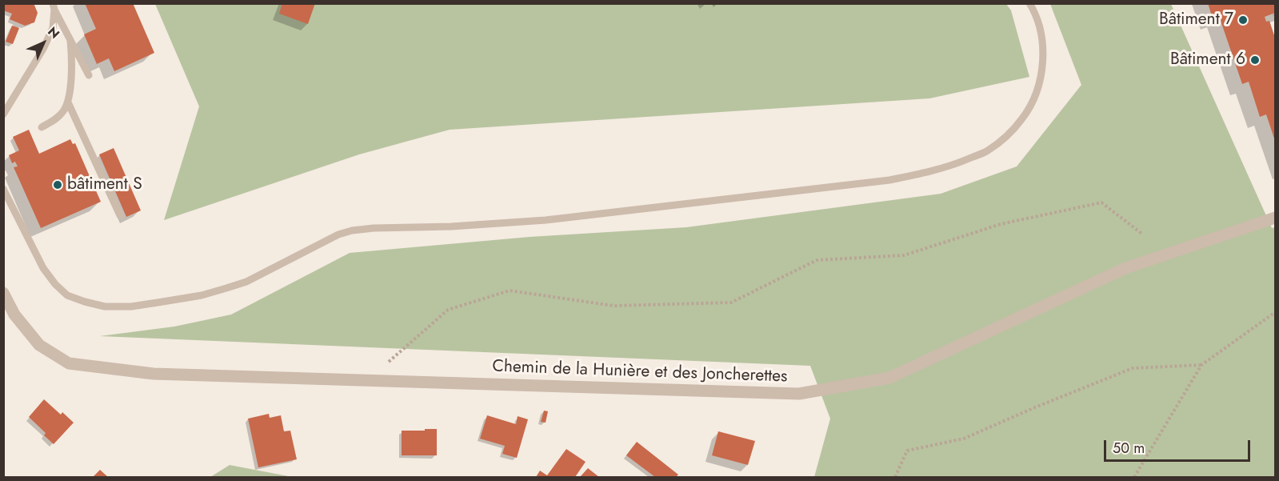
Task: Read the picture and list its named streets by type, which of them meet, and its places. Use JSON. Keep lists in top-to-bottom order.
{
  "streets": {
    "street": ["Chemin de la Hunière et des Joncherettes"]
  },
  "places": ["Bâtiment 7", "Bâtiment 6", "bâtiment S"],
  "scale_bar": "50 m",
  "north": "top right"
}
